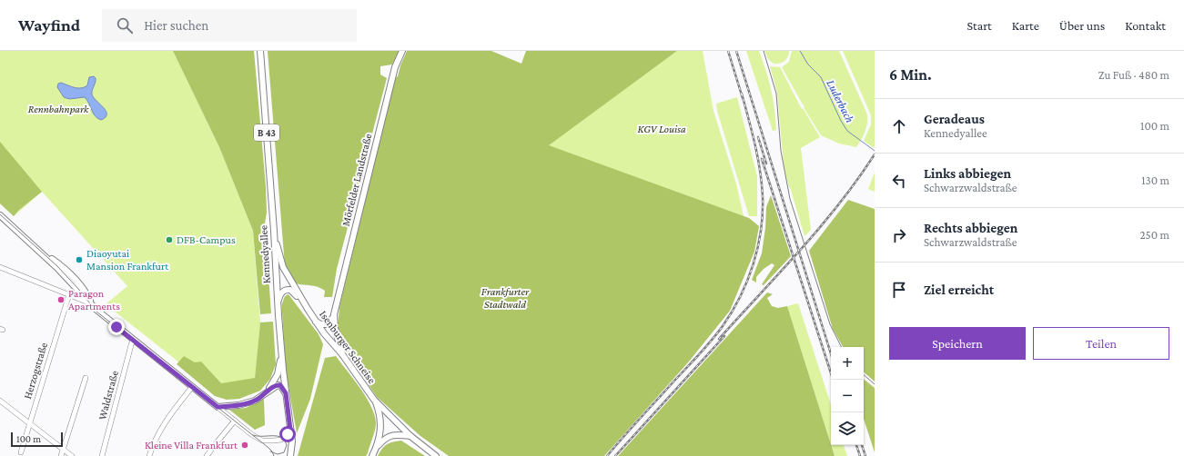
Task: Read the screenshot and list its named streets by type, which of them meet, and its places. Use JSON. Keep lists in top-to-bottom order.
{
  "streets": {
    "main road": [
      "B 43",
      "Mörfelder Landstraße",
      "Kennedyallee",
      "Isenburger Schneise"
    ],
    "street": ["Herzogstraße", "Waldstraße"]
  },
  "crossings": [
    ["B 43", "Isenburger Schneise"],
    ["Mörfelder Landstraße", "Isenburger Schneise"],
    ["Kennedyallee", "Isenburger Schneise"]
  ],
  "water": ["Luderbach"],
  "parks": ["Rennbahnpark", "KGV Louisa", "Frankfurter Stadtwald"],
  "places": [
    "DFB-Campus",
    "Diaoyutai Mansion Frankfurt",
    "Paragon Apartments",
    "Kleine Villa Frankfurt"
  ],
  "scale_bar": "100 m",
  "page": {
    "header": "Wayfind",
    "search": "Hier suchen",
    "nav": [
      "Start",
      "Karte",
      "Über uns",
      "Kontakt"
    ],
    "heading": ["6 Min.", "Zu Fuß · 480 m"],
    "list": [
      ["Geradeaus", "Kennedyallee", "100 m"],
      ["Links abbiegen", "Schwarzwaldstraße", "130 m"],
      ["Rechts abbiegen", "Schwarzwaldstraße", "250 m"],
      "Ziel erreicht"
    ],
    "buttons": ["Speichern", "Teilen"],
    "map_buttons": ["+", "−"],
    "scale": "100 m"
  }
}
